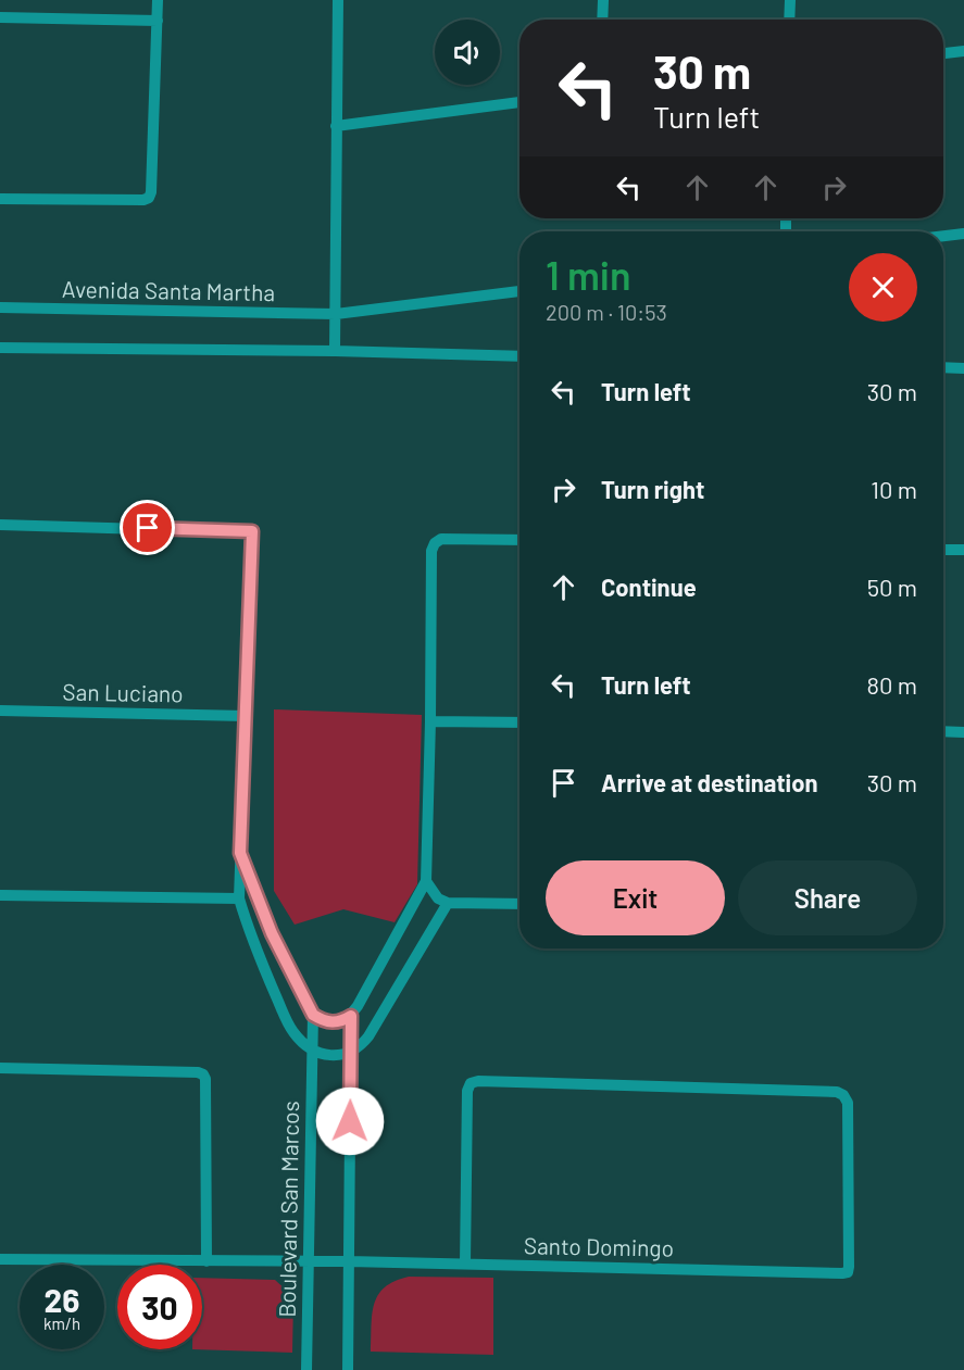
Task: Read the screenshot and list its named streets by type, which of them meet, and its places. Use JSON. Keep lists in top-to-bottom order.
{
  "streets": {
    "street": [
      "Avenida Santa Martha",
      "San Luciano",
      "Boulevard San Marcos",
      "Santo Domingo"
    ]
  },
  "crossings": [
    ["Boulevard San Marcos", "Santo Domingo"]
  ],
  "page": {
    "turn": ["30 m", "Turn left"],
    "heading": ["1 min", "200 m · 10:53"],
    "list": [
      {
        "name": "Turn left",
        "value": "30 m"
      },
      {
        "name": "Turn right",
        "value": "10 m"
      },
      {
        "name": "Continue",
        "value": "50 m"
      },
      {
        "name": "Turn left",
        "value": "80 m"
      },
      {
        "name": "Arrive at destination",
        "value": "30 m"
      }
    ],
    "buttons": ["Exit", "Share"],
    "speed": "26 km/h",
    "limit": "30"
  }
}
